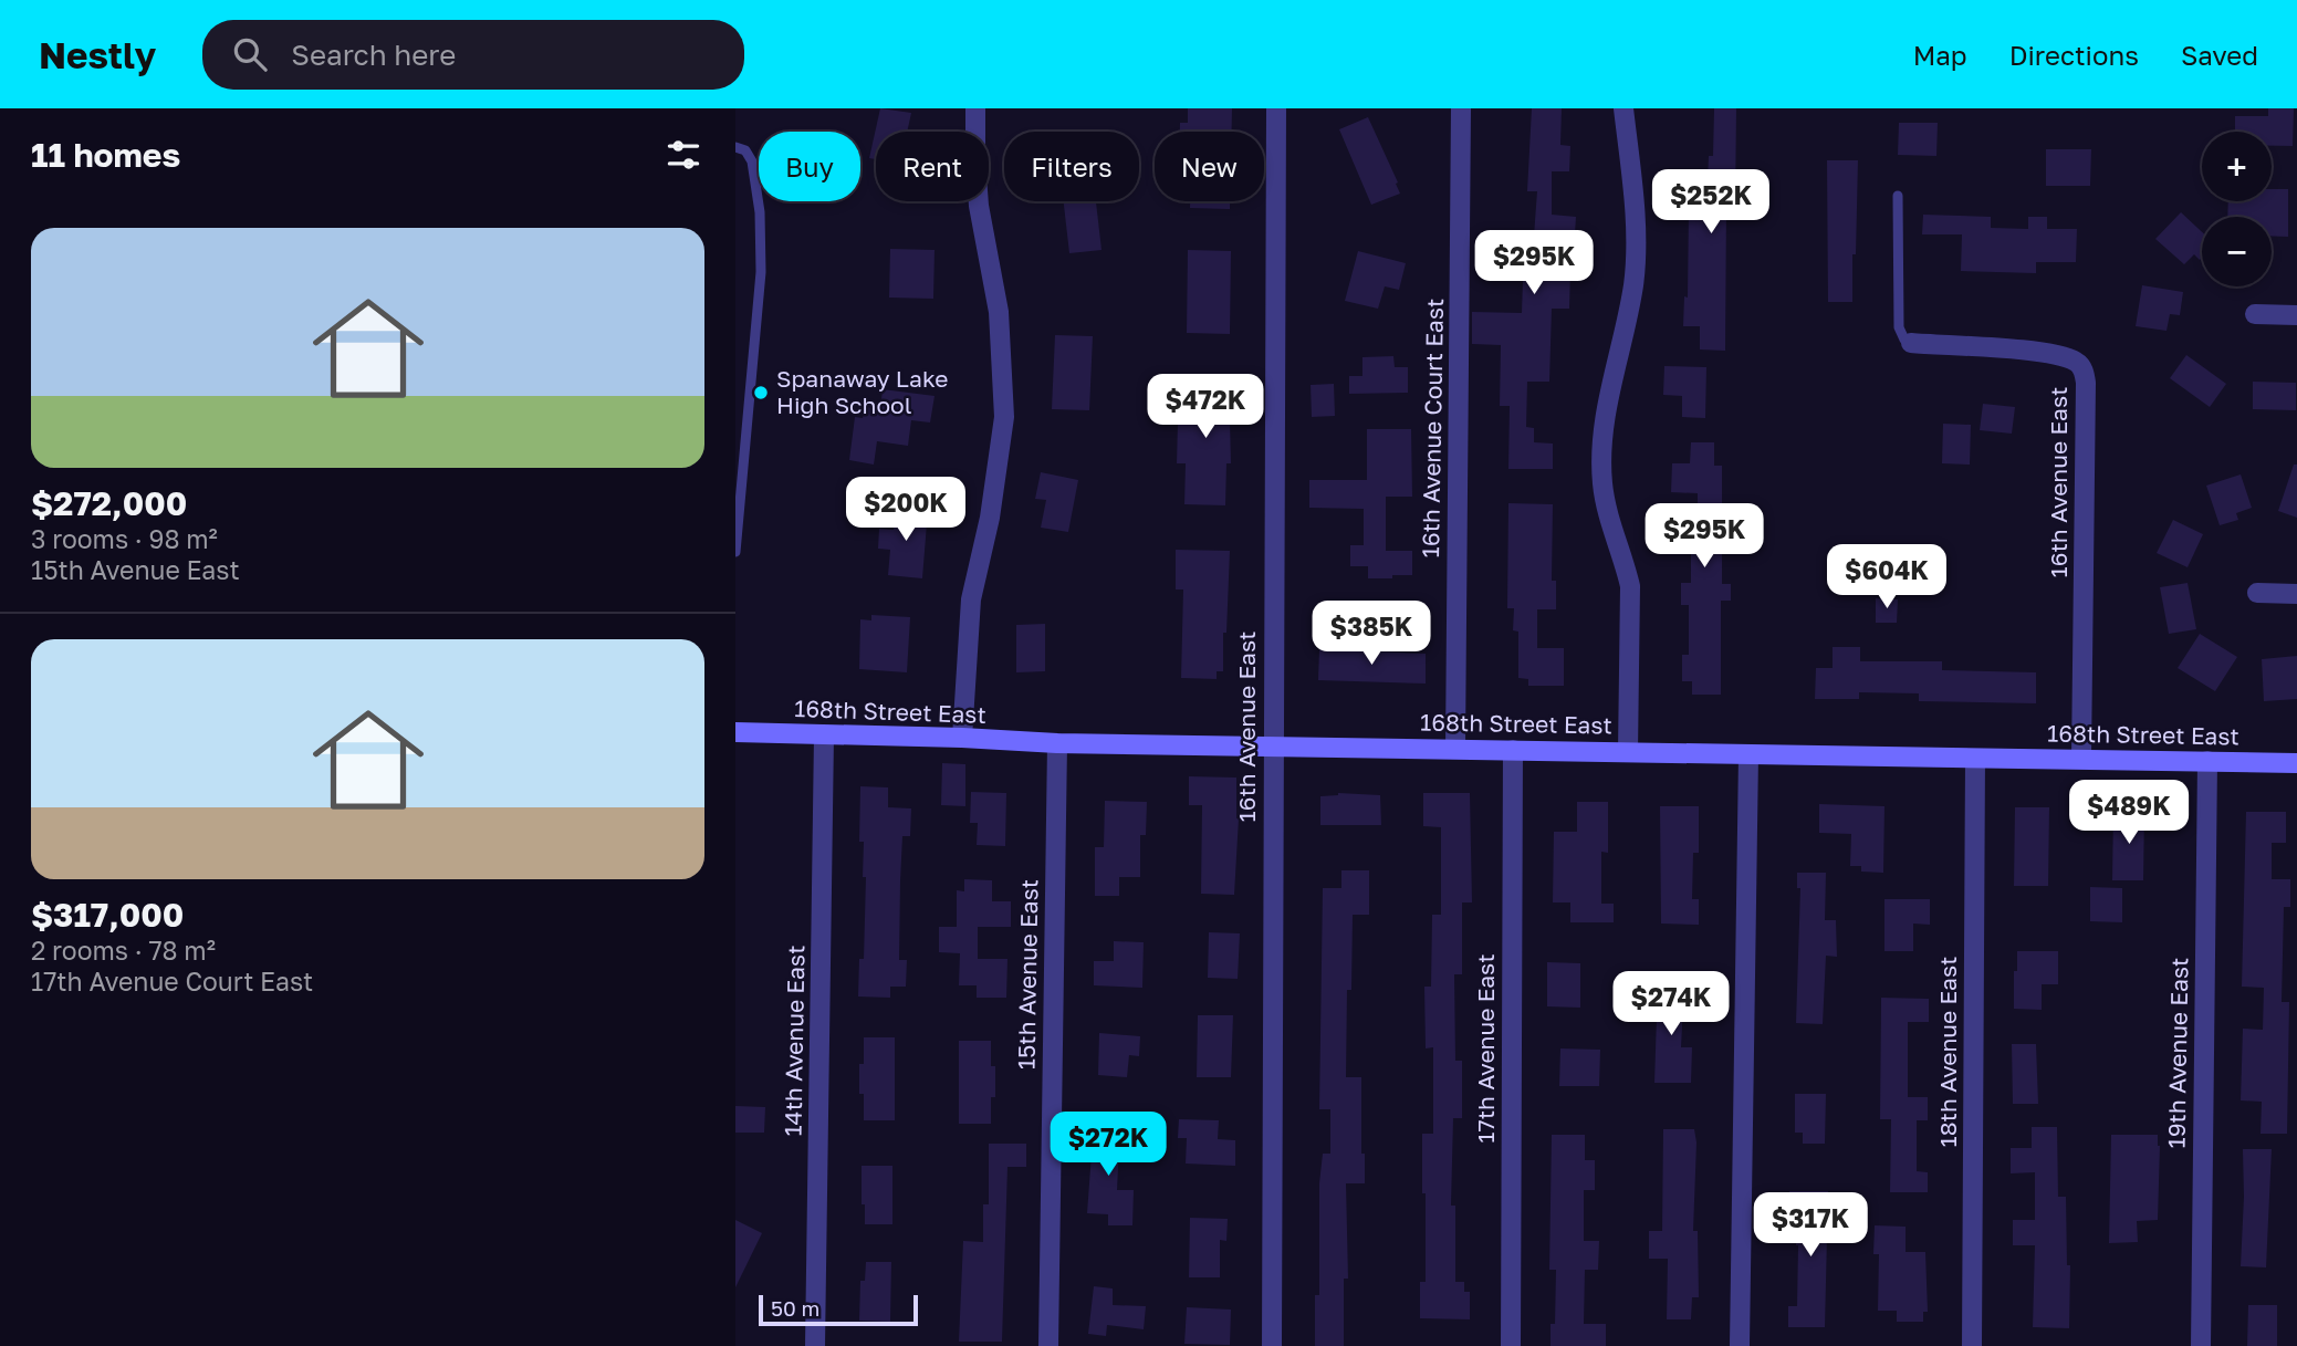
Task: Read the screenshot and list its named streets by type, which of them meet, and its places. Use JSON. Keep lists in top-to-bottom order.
{
  "streets": {
    "street": [
      "16th Avenue Court East",
      "16th Avenue East",
      "168th Street East",
      "15th Avenue East",
      "14th Avenue East",
      "17th Avenue East",
      "18th Avenue East",
      "19th Avenue East"
    ]
  },
  "crossings": [
    ["16th Avenue Court East", "168th Street East"],
    ["16th Avenue East", "168th Street East"],
    ["168th Street East", "15th Avenue East"],
    ["168th Street East", "14th Avenue East"],
    ["168th Street East", "17th Avenue East"],
    ["168th Street East", "18th Avenue East"],
    ["168th Street East", "19th Avenue East"]
  ],
  "places": ["Spanaway Lake High School"],
  "scale_bar": "50 m",
  "page": {
    "header": "Nestly",
    "search": "Search here",
    "nav": ["Map", "Directions", "Saved"],
    "heading": "11 homes",
    "map_buttons": ["+", "−"],
    "chip": [
      "Buy",
      "Rent",
      "Filters",
      "New"
    ],
    "price": [
      "$252K",
      "$295K",
      "$472K",
      "$200K",
      "$295K",
      "$604K",
      "$385K",
      "$489K",
      "$274K",
      "$272K",
      "$317K"
    ],
    "list": [
      {
        "name": "$272,000",
        "note": "3 rooms · 98 m² · 15th Avenue East"
      },
      {
        "name": "$317,000",
        "note": "2 rooms · 78 m² · 17th Avenue Court East"
      }
    ],
    "scale": "50 m"
  }
}
